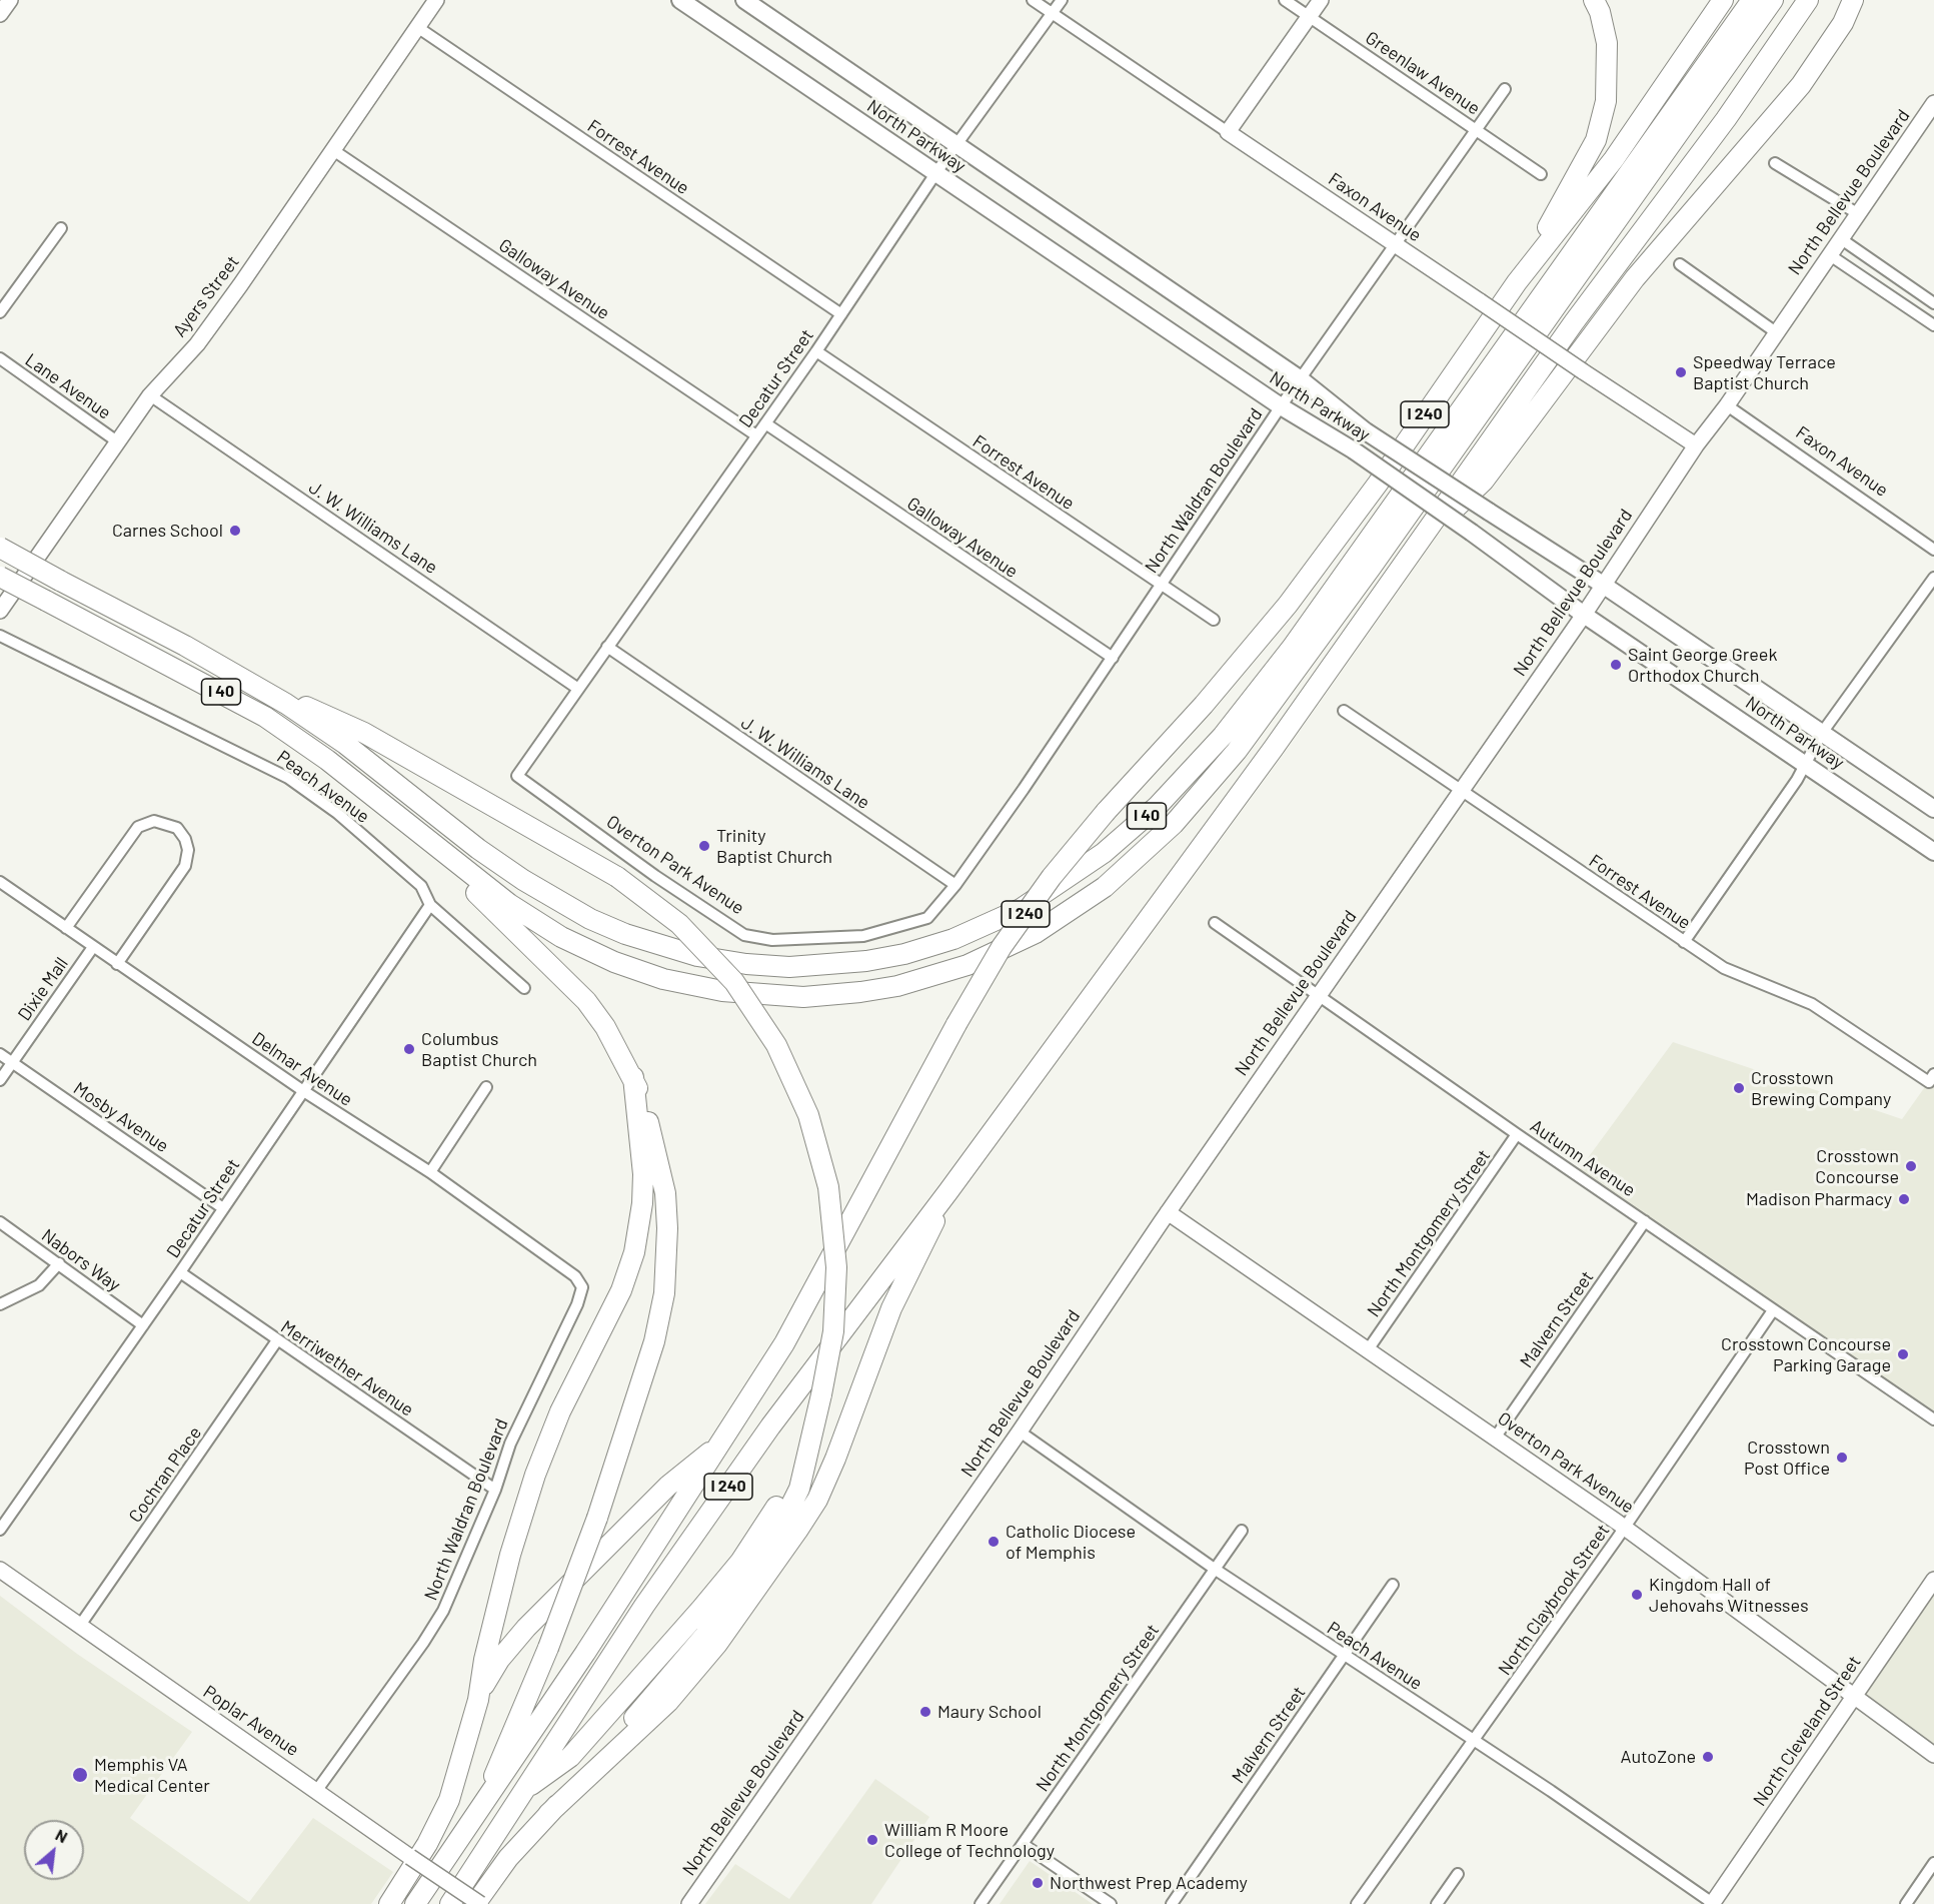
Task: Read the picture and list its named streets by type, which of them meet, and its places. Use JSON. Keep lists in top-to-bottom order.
{
  "streets": {
    "highway": ["I 240", "I 40"],
    "main road": ["North Parkway"],
    "street": [
      "Greenlaw Avenue",
      "Forrest Avenue",
      "North Bellevue Boulevard",
      "Faxon Avenue",
      "Galloway Avenue",
      "Ayers Street",
      "Decatur Street",
      "Lane Avenue",
      "North Waldran Boulevard",
      "J. W. Williams Lane",
      "Peach Avenue",
      "Overton Park Avenue",
      "Dixie Mall",
      "Delmar Avenue",
      "Mosby Avenue",
      "Autumn Avenue",
      "North Montgomery Street",
      "Nabors Way",
      "Malvern Street",
      "Merriwether Avenue",
      "Cochran Place",
      "North Claybrook Street",
      "Poplar Avenue",
      "North Cleveland Street"
    ]
  },
  "crossings": [
    ["Greenlaw Avenue", "North Waldran Boulevard"],
    ["North Parkway", "North Bellevue Boulevard"],
    ["North Parkway", "Decatur Street"],
    ["North Parkway", "North Waldran Boulevard"],
    ["Forrest Avenue", "North Bellevue Boulevard"],
    ["Forrest Avenue", "Ayers Street"],
    ["Forrest Avenue", "Decatur Street"],
    ["Forrest Avenue", "North Waldran Boulevard"],
    ["North Bellevue Boulevard", "Faxon Avenue"],
    ["North Bellevue Boulevard", "Peach Avenue"],
    ["North Bellevue Boulevard", "Overton Park Avenue"],
    ["North Bellevue Boulevard", "Autumn Avenue"],
    ["Faxon Avenue", "Decatur Street"],
    ["Faxon Avenue", "North Waldran Boulevard"],
    ["Galloway Avenue", "Ayers Street"],
    ["Galloway Avenue", "Decatur Street"],
    ["Galloway Avenue", "North Waldran Boulevard"],
    ["Ayers Street", "Lane Avenue"],
    ["Ayers Street", "J. W. Williams Lane"],
    ["Decatur Street", "J. W. Williams Lane"],
    ["Decatur Street", "Peach Avenue"],
    ["Decatur Street", "Overton Park Avenue"],
    ["Decatur Street", "Delmar Avenue"],
    ["Decatur Street", "Mosby Avenue"],
    ["Decatur Street", "Nabors Way"],
    ["Decatur Street", "Merriwether Avenue"],
    ["North Waldran Boulevard", "J. W. Williams Lane"],
    ["North Waldran Boulevard", "Overton Park Avenue"],
    ["North Waldran Boulevard", "Delmar Avenue"],
    ["North Waldran Boulevard", "Merriwether Avenue"],
    ["North Waldran Boulevard", "Poplar Avenue"],
    ["J. W. Williams Lane", "Overton Park Avenue"],
    ["Peach Avenue", "North Montgomery Street"],
    ["Peach Avenue", "Malvern Street"],
    ["Peach Avenue", "North Claybrook Street"],
    ["Peach Avenue", "North Cleveland Street"],
    ["Overton Park Avenue", "North Montgomery Street"],
    ["Overton Park Avenue", "Malvern Street"],
    ["Overton Park Avenue", "North Claybrook Street"],
    ["Overton Park Avenue", "North Cleveland Street"],
    ["Dixie Mall", "Delmar Avenue"],
    ["Dixie Mall", "Mosby Avenue"],
    ["Autumn Avenue", "North Montgomery Street"],
    ["Autumn Avenue", "Malvern Street"],
    ["Autumn Avenue", "North Claybrook Street"],
    ["Merriwether Avenue", "Cochran Place"],
    ["Cochran Place", "Poplar Avenue"]
  ],
  "places": [
    "Speedway Terrace Baptist Church",
    "Carnes School",
    "Saint George Greek Orthodox Church",
    "Trinity Baptist Church",
    "Columbus Baptist Church",
    "Crosstown Brewing Company",
    "Crosstown Concourse",
    "Madison Pharmacy",
    "Crosstown Concourse Parking Garage",
    "Crosstown Post Office",
    "Catholic Diocese of Memphis",
    "Kingdom Hall of Jehovahs Witnesses",
    "Maury School",
    "AutoZone",
    "Memphis VA Medical Center",
    "William R Moore College of Technology",
    "Northwest Prep Academy"
  ],
  "north": "top right"
}
